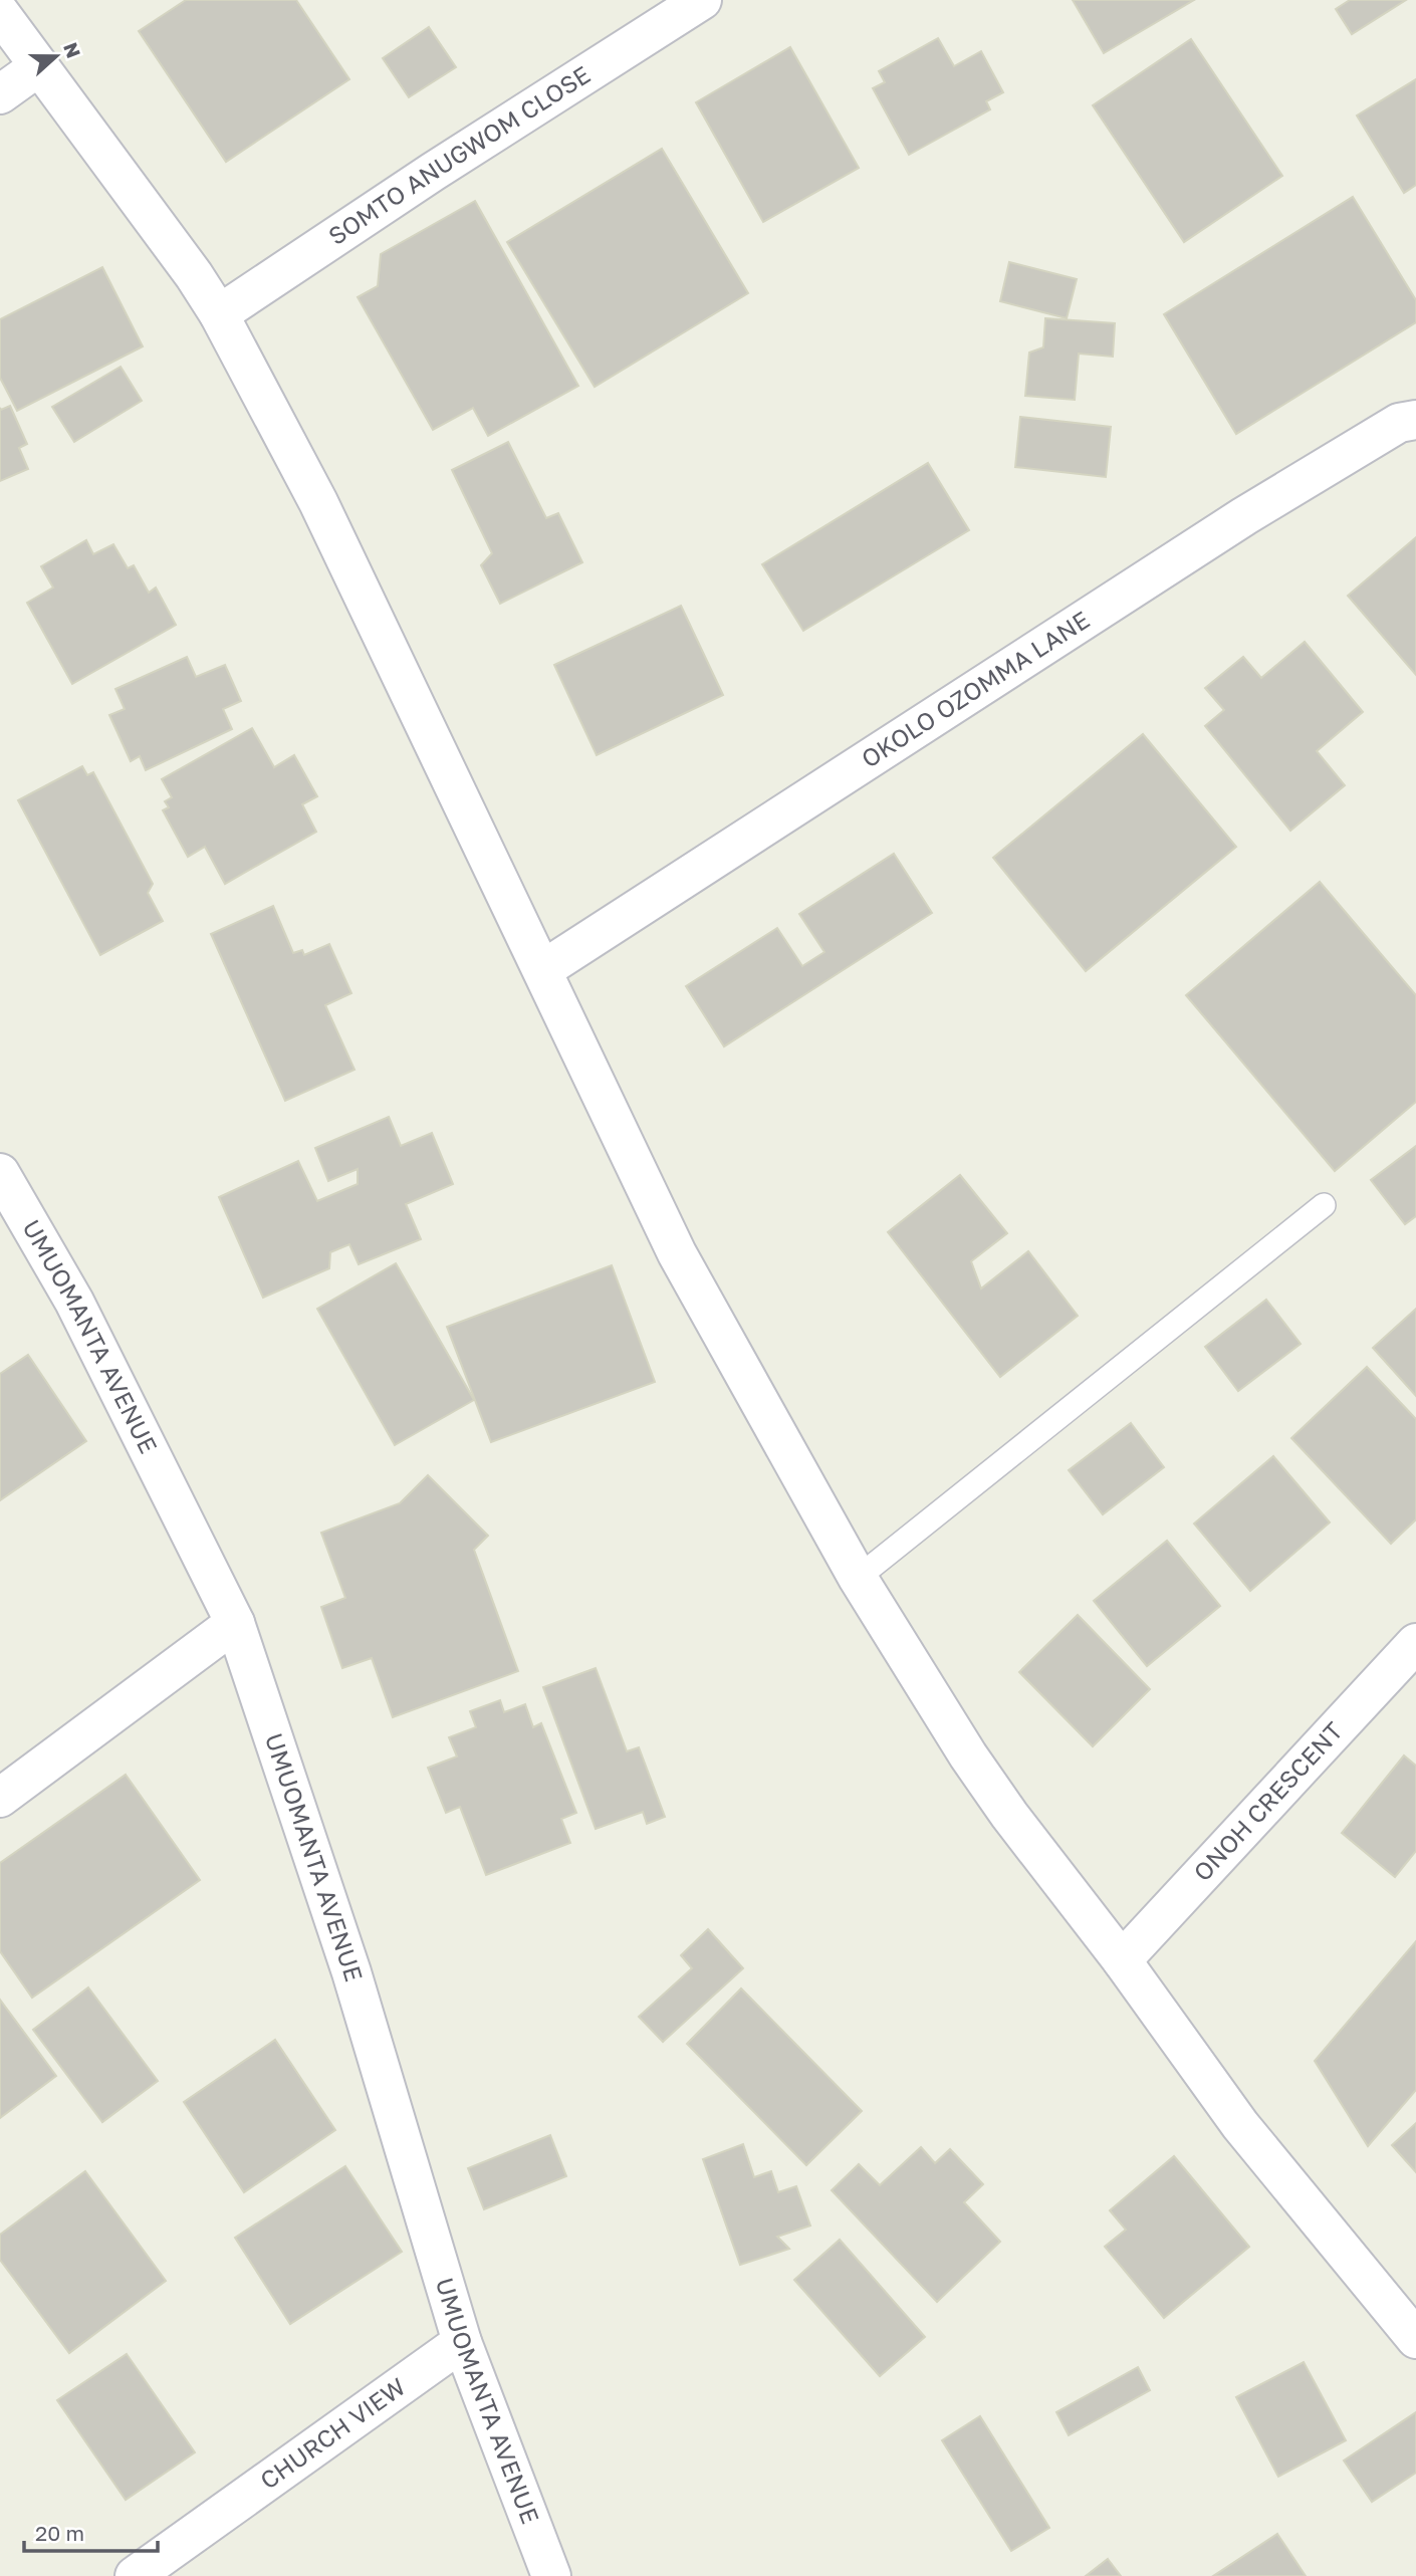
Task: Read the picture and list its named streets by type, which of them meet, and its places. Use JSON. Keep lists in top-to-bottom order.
{
  "streets": {
    "street": [
      "SOMTO ANUGWOM CLOSE",
      "OKOLO OZOMMA LANE",
      "UMUOMANTA AVENUE",
      "ONOH CRESCENT",
      "CHURCH VIEW"
    ]
  },
  "crossings": [
    ["UMUOMANTA AVENUE", "CHURCH VIEW"]
  ],
  "scale_bar": "20 m",
  "north": "right"
}
